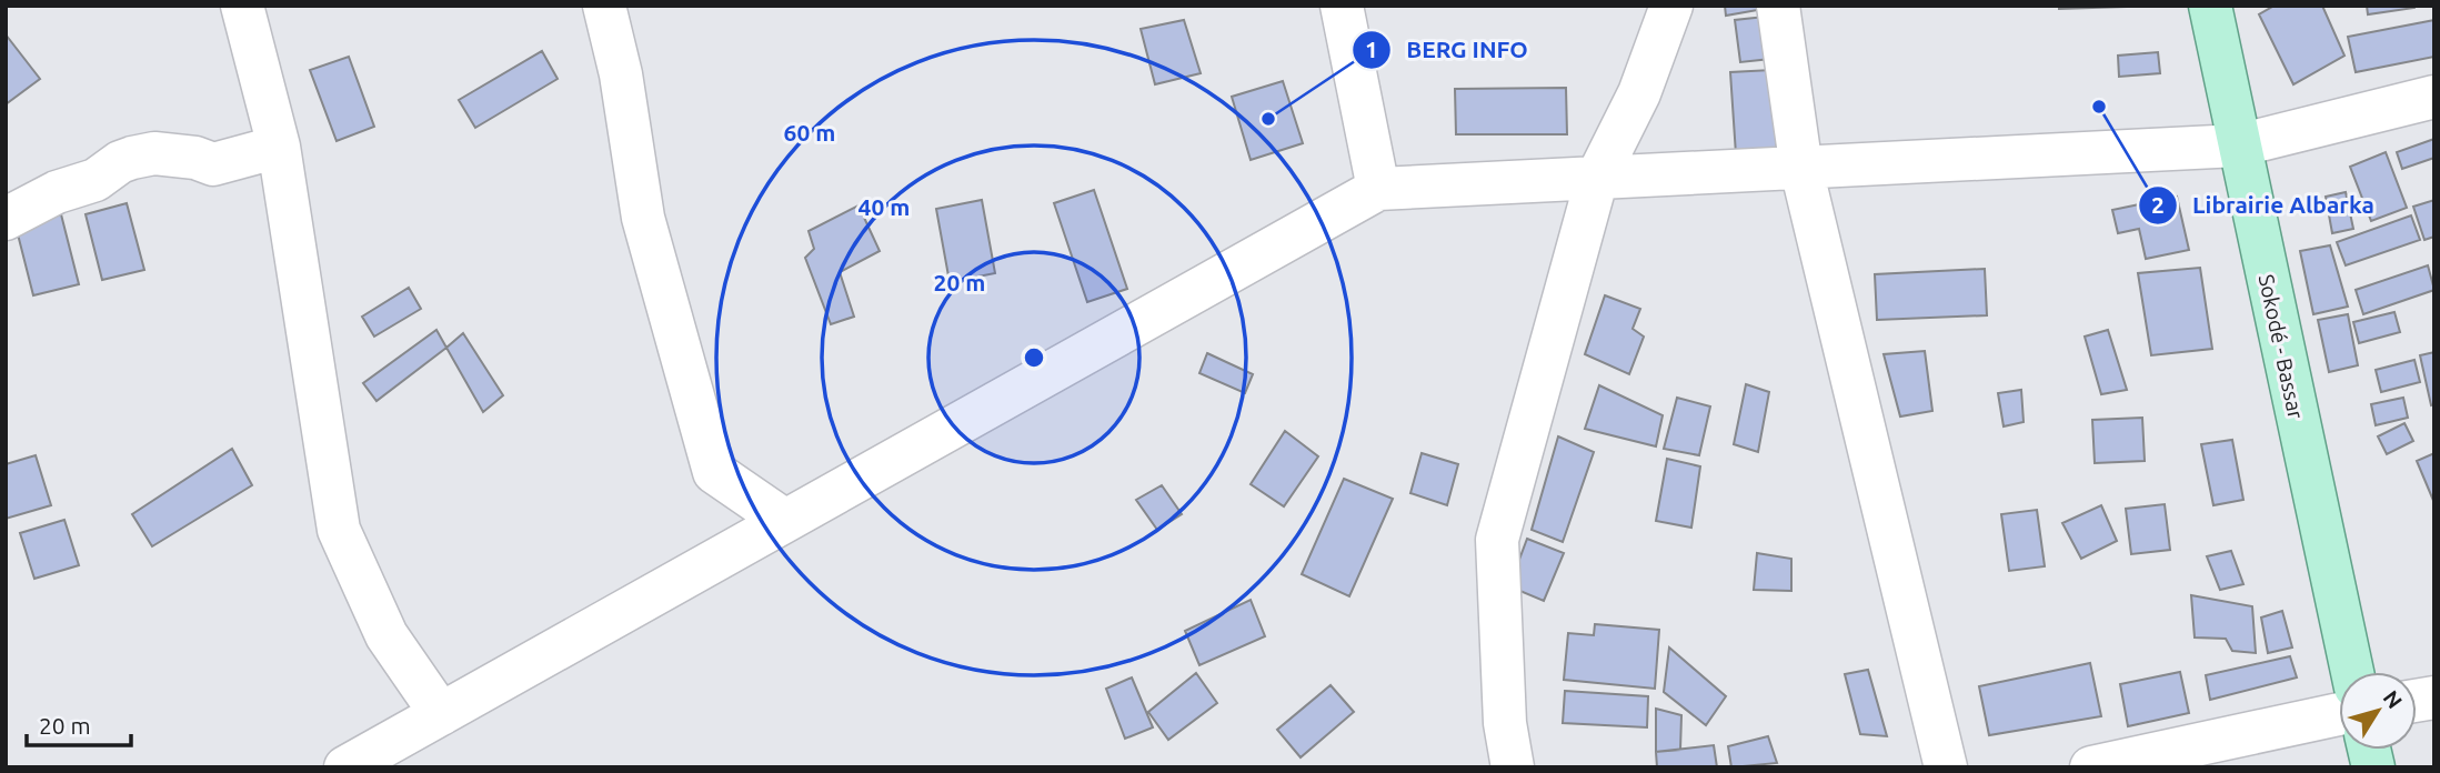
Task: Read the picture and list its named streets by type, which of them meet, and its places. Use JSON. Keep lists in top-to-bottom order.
{
  "streets": {
    "main road": ["Sokodé - Bassar"]
  },
  "places": ["Librairie Albarka", "BERG INFO"],
  "scale_bar": "20 m",
  "north": "top right",
  "rings": ["60 m", "40 m", "20 m"]
}
